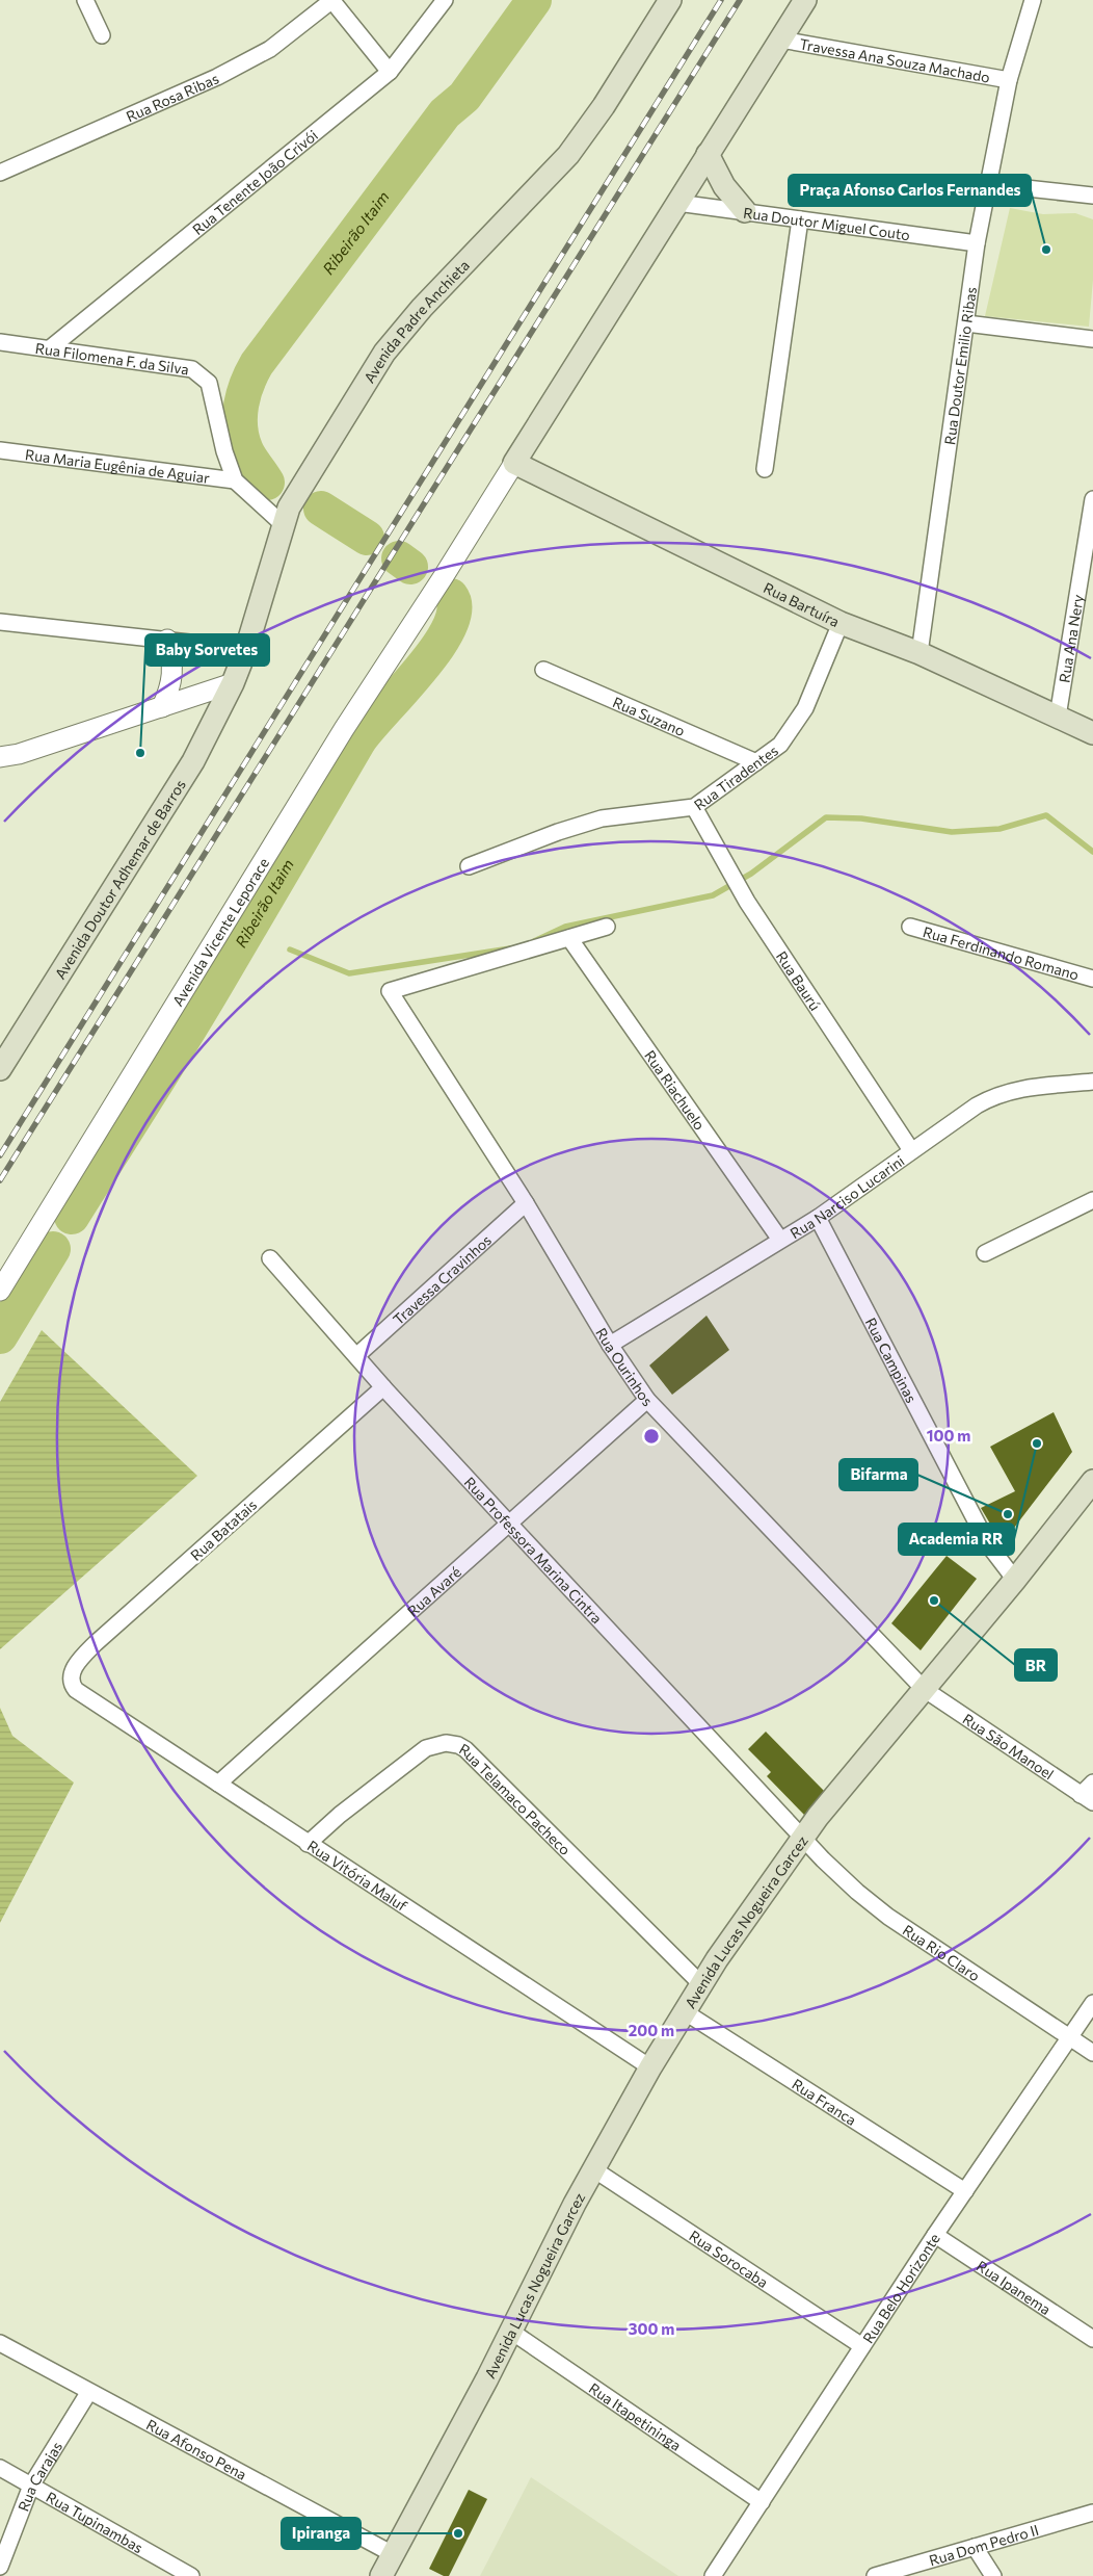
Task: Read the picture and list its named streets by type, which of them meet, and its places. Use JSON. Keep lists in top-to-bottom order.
{
  "streets": {
    "main road": [
      "Avenida Padre Anchieta",
      "Rua Bartuíra",
      "Avenida Doutor Adhemar de Barros",
      "Avenida Lucas Nogueira Garcez"
    ],
    "street": [
      "Travessa Ana Souza Machado",
      "Rua Rosa Ribas",
      "Rua Tenente João Crivói",
      "Rua Doutor Miguel Couto",
      "Rua Filomena F. da Silva",
      "Rua Doutor Emilio Ribas",
      "Rua Maria Eugênia de Aguiar",
      "Rua Ana Nery",
      "Rua Suzano",
      "Rua Tiradentes",
      "Avenida Vicente Leporace",
      "Rua Ferdinando Romano",
      "Rua Baurú",
      "Rua Riachuelo",
      "Rua Narciso Lucarini",
      "Travessa Cravinhos",
      "Rua Campinas",
      "Rua Ourinhos",
      "Rua Batatais",
      "Rua Professora Marina Cintra",
      "Rua Avaré",
      "Rua São Manoel",
      "Rua Telamaco Pacheco",
      "Rua Vitória Maluf",
      "Rua Rio Claro",
      "Rua Franca",
      "Rua Sorocaba",
      "Rua Ipanema",
      "Rua Belo Horizonte",
      "Rua Itapetininga",
      "Rua Afonso Pena",
      "Rua Carajas",
      "Rua Tupinambas",
      "Rua Dom Pedro II"
    ]
  },
  "crossings": [
    ["Travessa Ana Souza Machado", "Rua Doutor Emilio Ribas"],
    ["Rua Tenente João Crivói", "Rua Filomena F. da Silva"],
    ["Rua Doutor Miguel Couto", "Rua Doutor Emilio Ribas"],
    ["Avenida Padre Anchieta", "Rua Filomena F. da Silva"],
    ["Avenida Padre Anchieta", "Avenida Doutor Adhemar de Barros"],
    ["Rua Filomena F. da Silva", "Rua Maria Eugênia de Aguiar"],
    ["Rua Doutor Emilio Ribas", "Rua Bartuíra"],
    ["Rua Bartuíra", "Rua Ana Nery"],
    ["Rua Bartuíra", "Rua Tiradentes"],
    ["Rua Bartuíra", "Avenida Vicente Leporace"],
    ["Rua Suzano", "Rua Tiradentes"],
    ["Rua Tiradentes", "Rua Baurú"],
    ["Rua Baurú", "Rua Narciso Lucarini"],
    ["Rua Riachuelo", "Rua Narciso Lucarini"],
    ["Rua Riachuelo", "Rua Ourinhos"],
    ["Rua Narciso Lucarini", "Rua Campinas"],
    ["Rua Narciso Lucarini", "Rua Ourinhos"],
    ["Travessa Cravinhos", "Rua Ourinhos"],
    ["Travessa Cravinhos", "Rua Professora Marina Cintra"],
    ["Rua Campinas", "Avenida Lucas Nogueira Garcez"],
    ["Rua Ourinhos", "Rua Avaré"],
    ["Rua Ourinhos", "Rua São Manoel"],
    ["Rua Ourinhos", "Avenida Lucas Nogueira Garcez"],
    ["Rua Batatais", "Rua Professora Marina Cintra"],
    ["Rua Batatais", "Rua Vitória Maluf"],
    ["Rua Professora Marina Cintra", "Rua Avaré"],
    ["Rua Professora Marina Cintra", "Avenida Lucas Nogueira Garcez"],
    ["Rua Professora Marina Cintra", "Rua Rio Claro"],
    ["Rua Avaré", "Rua Vitória Maluf"],
    ["Rua São Manoel", "Avenida Lucas Nogueira Garcez"],
    ["Rua Telamaco Pacheco", "Rua Vitória Maluf"],
    ["Rua Telamaco Pacheco", "Avenida Lucas Nogueira Garcez"],
    ["Rua Vitória Maluf", "Avenida Lucas Nogueira Garcez"],
    ["Avenida Lucas Nogueira Garcez", "Rua Rio Claro"],
    ["Avenida Lucas Nogueira Garcez", "Rua Franca"],
    ["Avenida Lucas Nogueira Garcez", "Rua Sorocaba"],
    ["Avenida Lucas Nogueira Garcez", "Rua Itapetininga"],
    ["Avenida Lucas Nogueira Garcez", "Rua Afonso Pena"],
    ["Rua Rio Claro", "Rua Belo Horizonte"],
    ["Rua Franca", "Rua Belo Horizonte"],
    ["Rua Sorocaba", "Rua Belo Horizonte"],
    ["Rua Ipanema", "Rua Belo Horizonte"],
    ["Rua Belo Horizonte", "Rua Itapetininga"],
    ["Rua Afonso Pena", "Rua Carajas"],
    ["Rua Carajas", "Rua Tupinambas"]
  ],
  "water": ["Ribeirão Itaim"],
  "places": [
    "Praça Afonso Carlos Fernandes",
    "Baby Sorvetes",
    "Academia RR",
    "Bifarma",
    "BR",
    "Ipiranga"
  ],
  "rings": ["100 m", "200 m", "300 m"]
}
